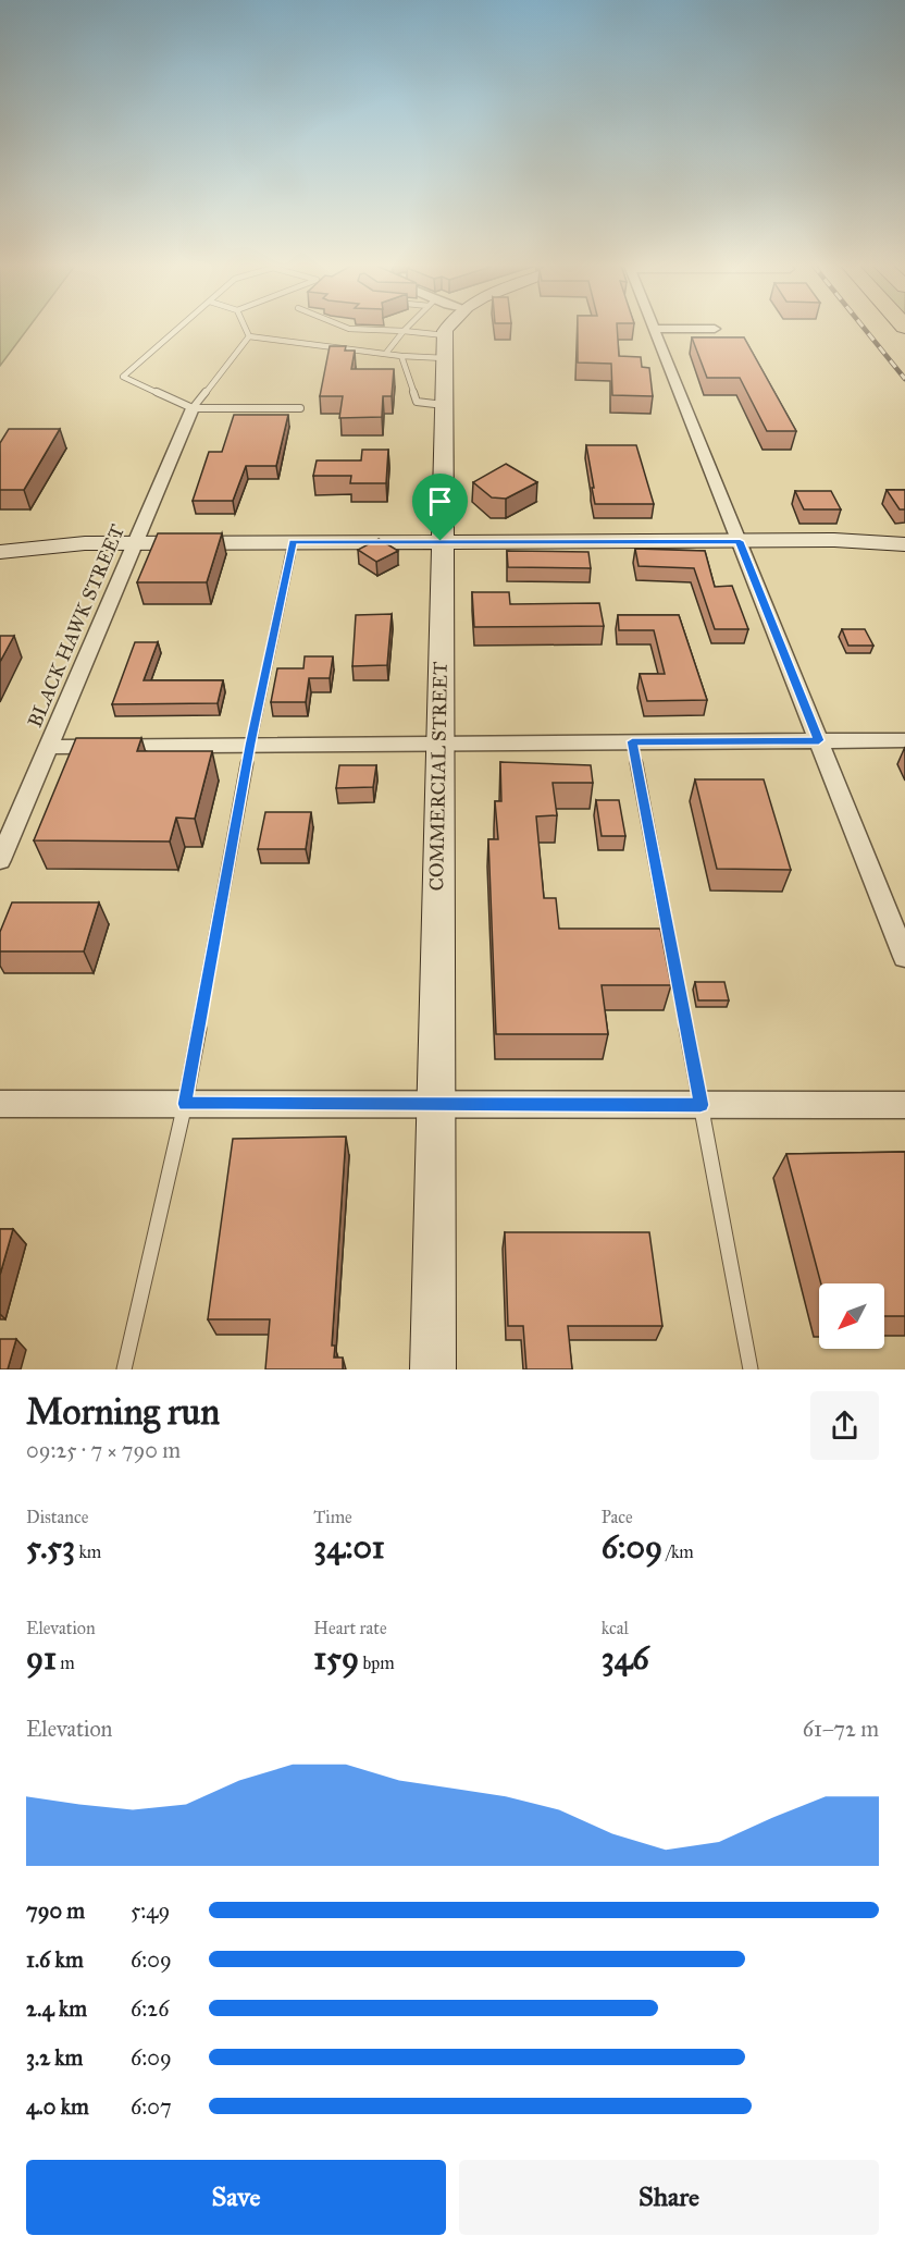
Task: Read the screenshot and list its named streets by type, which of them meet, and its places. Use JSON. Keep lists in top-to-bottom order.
{
  "streets": {
    "street": ["BLACK HAWK STREET", "COMMERCIAL STREET"]
  },
  "north": "bottom left",
  "page": {
    "heading": ["Morning run", "09:25 · 7 × 790 m"],
    "stats": [
      ["Distance", "5.53 km"],
      ["Time", "34:01"],
      ["Pace", "6:09 /km"],
      ["Elevation", "91 m"],
      ["Heart rate", "159 bpm"],
      ["kcal", "346"]
    ],
    "chart": ["Elevation", "61–72 m"],
    "list": [
      {
        "name": "790 m",
        "note": "5:49"
      },
      {
        "name": "1.6 km",
        "note": "6:09"
      },
      {
        "name": "2.4 km",
        "note": "6:26"
      },
      {
        "name": "3.2 km",
        "note": "6:09"
      },
      {
        "name": "4.0 km",
        "note": "6:07"
      }
    ],
    "buttons": ["Save", "Share"]
  }
}
